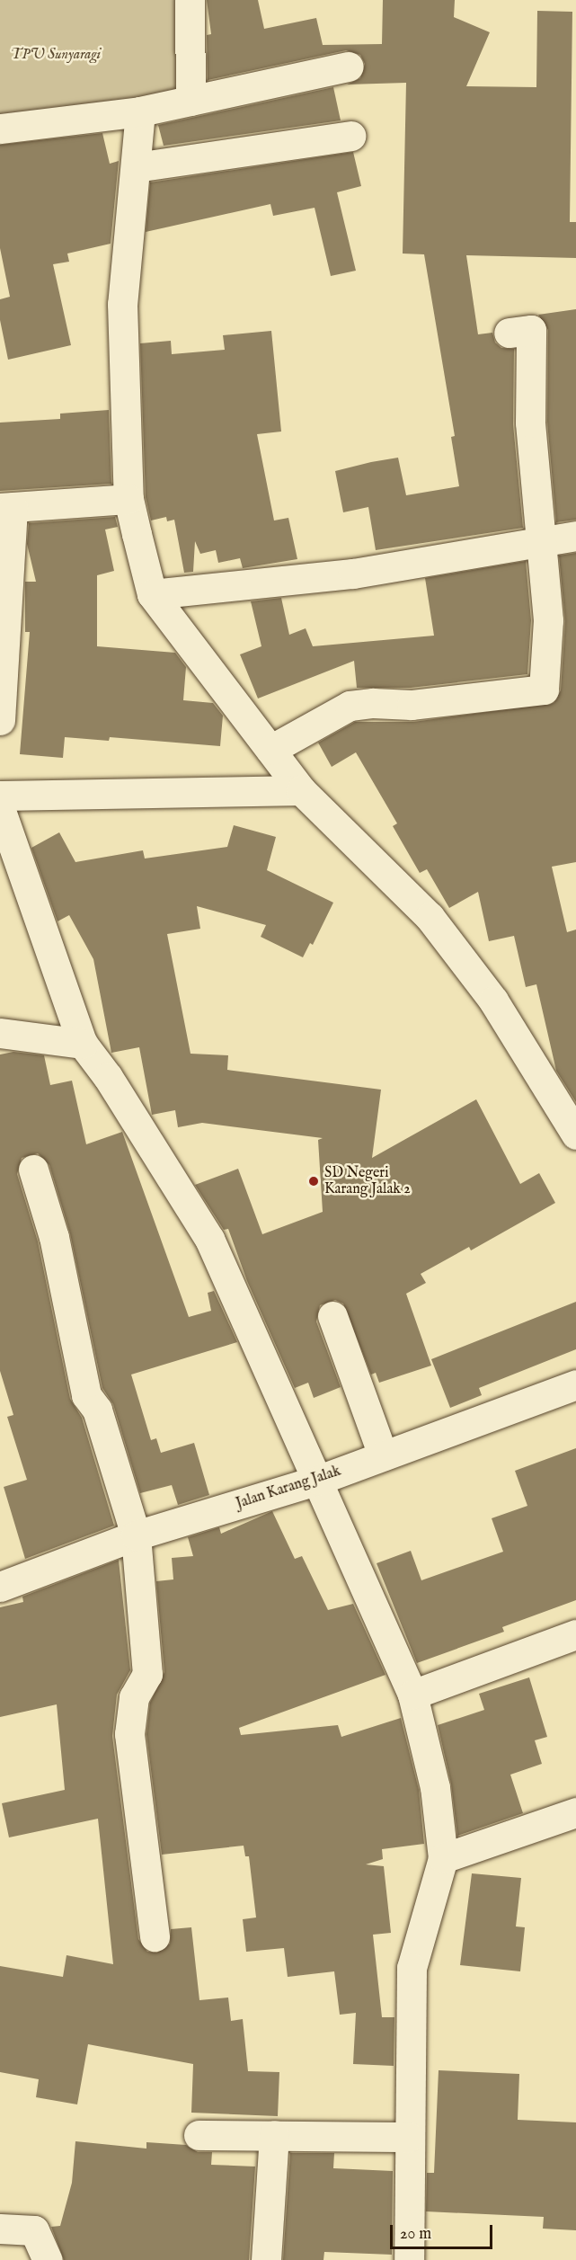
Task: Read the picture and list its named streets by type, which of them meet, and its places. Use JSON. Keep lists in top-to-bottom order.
{
  "streets": {
    "street": ["Jalan Karang Jalak"]
  },
  "parks": ["TPU Sunyaragi"],
  "places": ["SD Negeri Karang Jalak 2"],
  "scale_bar": "20 m"
}
